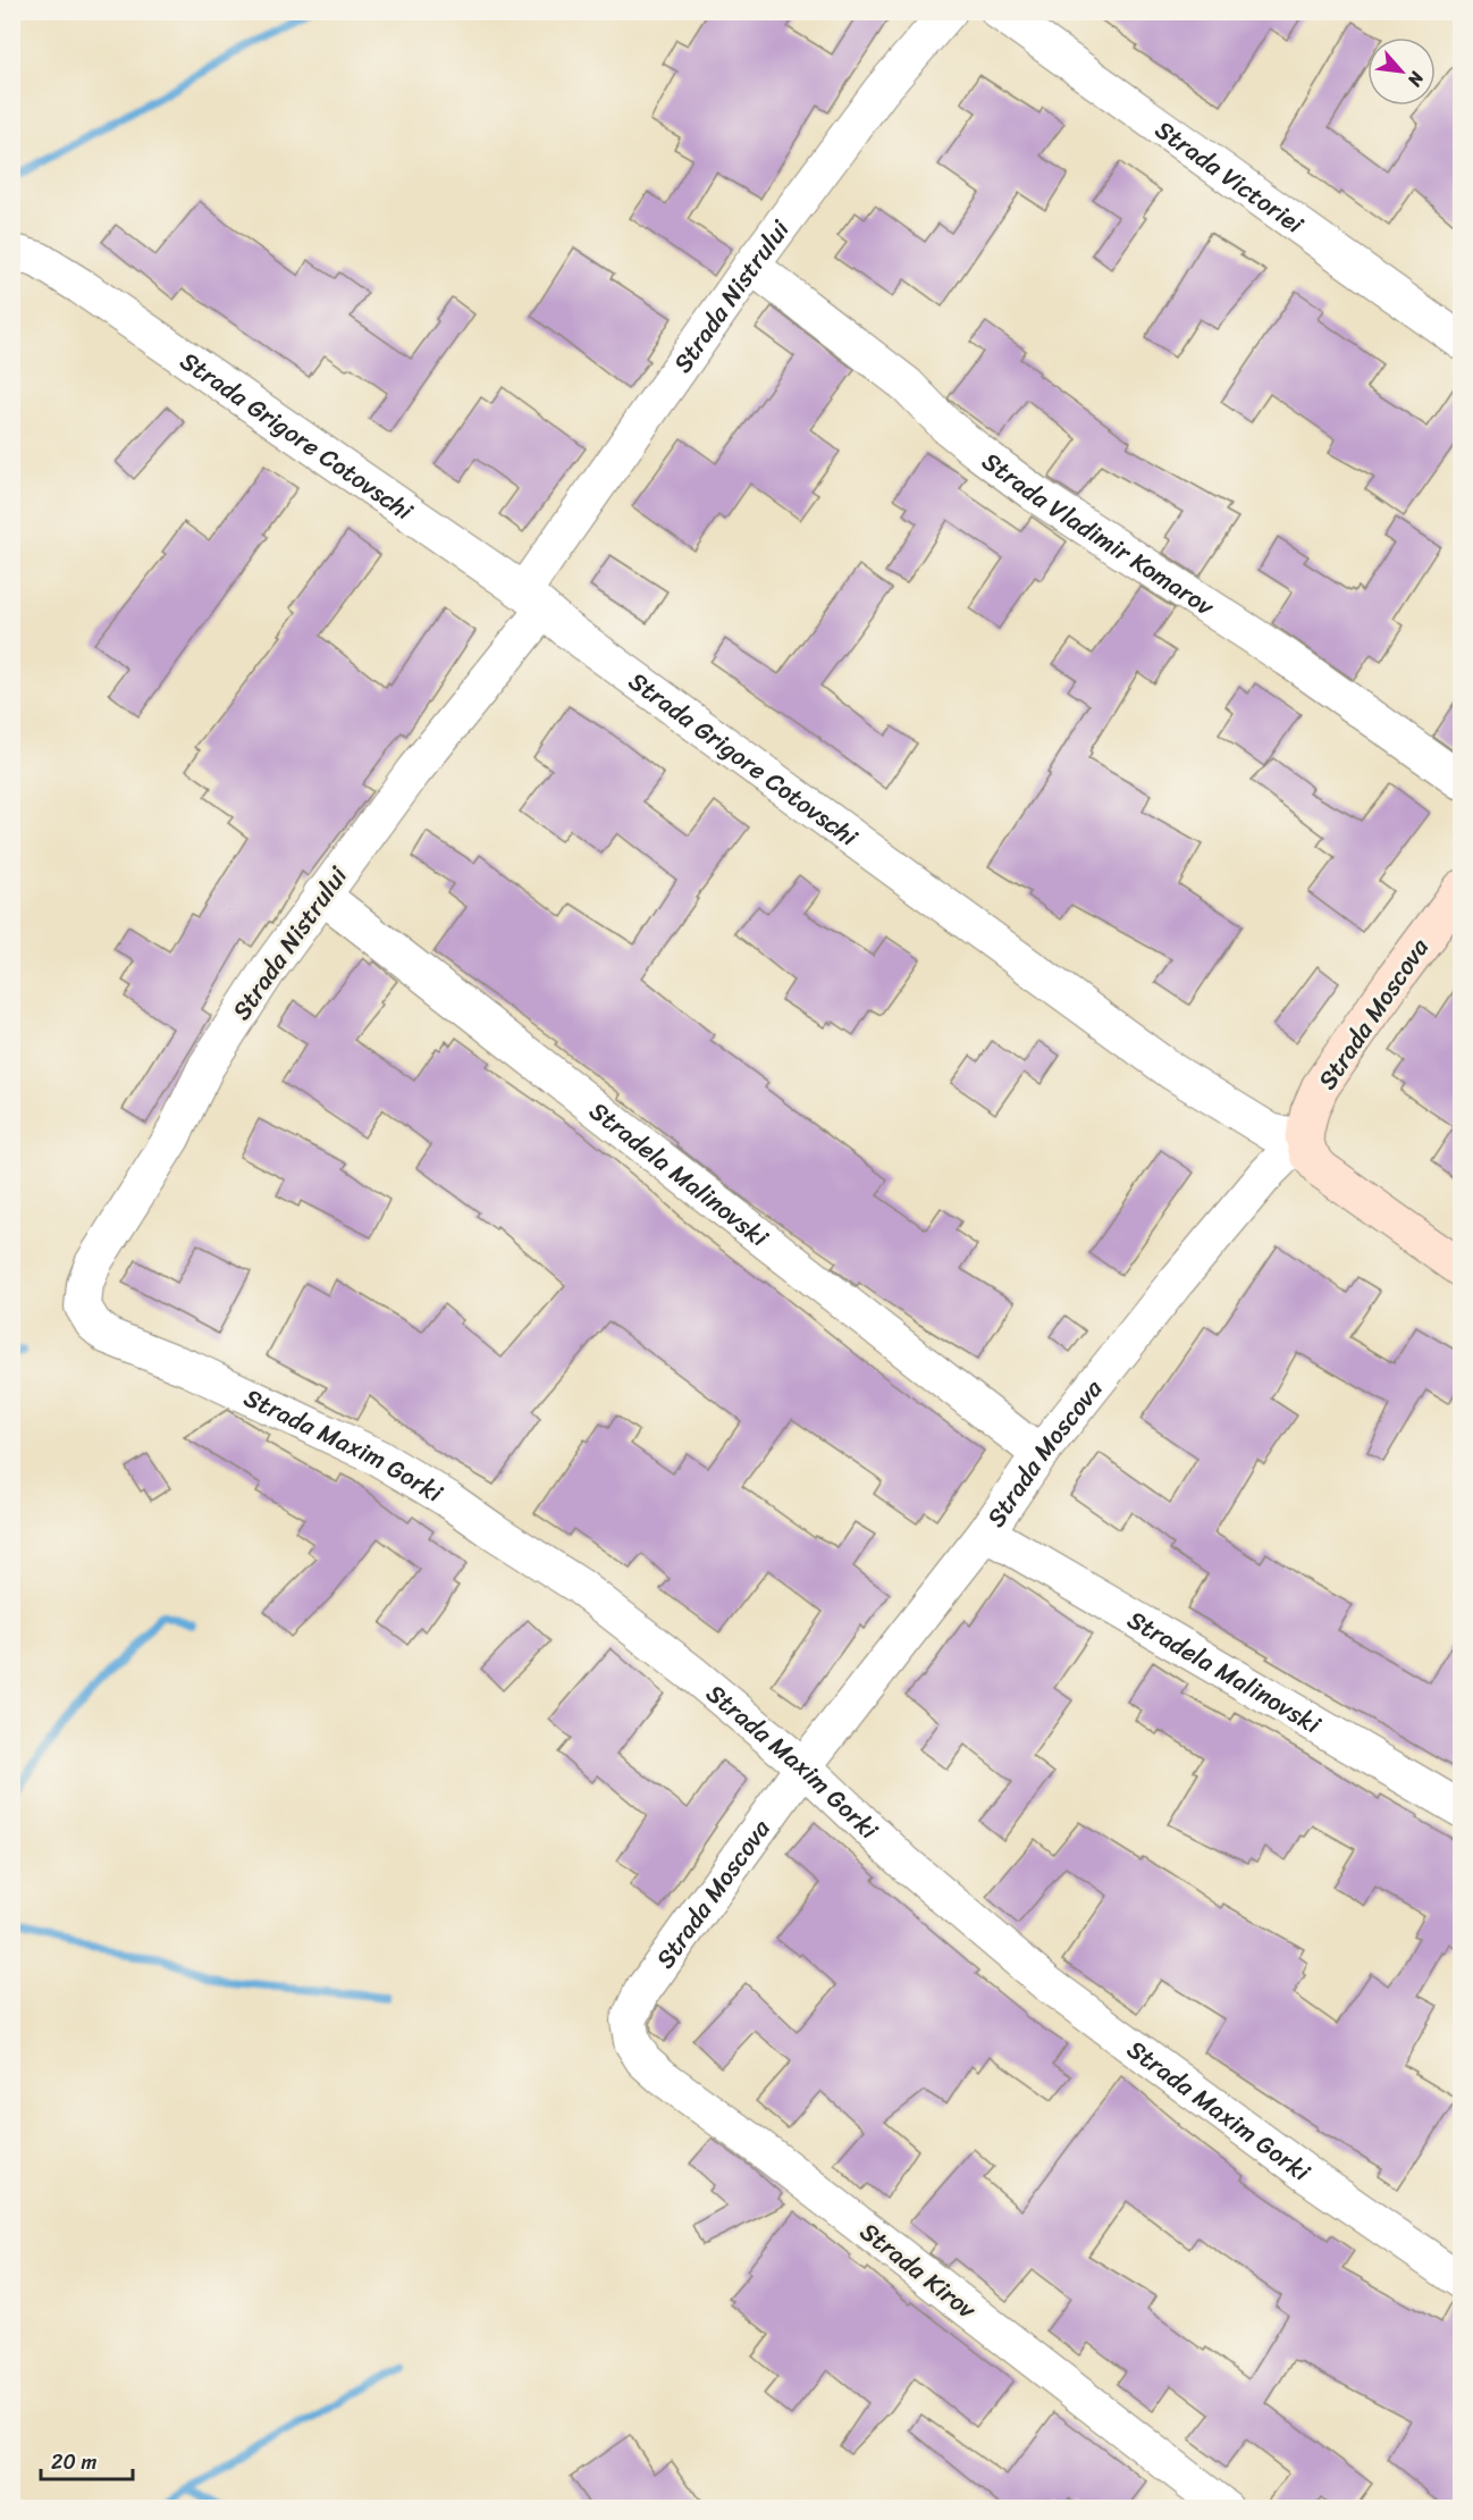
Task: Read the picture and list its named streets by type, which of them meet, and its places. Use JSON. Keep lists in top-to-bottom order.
{
  "streets": {
    "street": [
      "Strada Victoriei",
      "Strada Nistrului",
      "Strada Grigore Cotovschi",
      "Strada Vladimir Komarov",
      "Strada Moscova",
      "Stradela Malinovski",
      "Strada Maxim Gorki",
      "Strada Kirov"
    ]
  },
  "crossings": [
    ["Strada Nistrului", "Strada Grigore Cotovschi"],
    ["Strada Nistrului", "Strada Vladimir Komarov"],
    ["Strada Nistrului", "Stradela Malinovski"],
    ["Strada Nistrului", "Strada Maxim Gorki"],
    ["Strada Grigore Cotovschi", "Strada Moscova"],
    ["Strada Moscova", "Stradela Malinovski"],
    ["Strada Moscova", "Strada Maxim Gorki"],
    ["Strada Moscova", "Strada Kirov"]
  ],
  "scale_bar": "20 m",
  "north": "bottom right"
}
